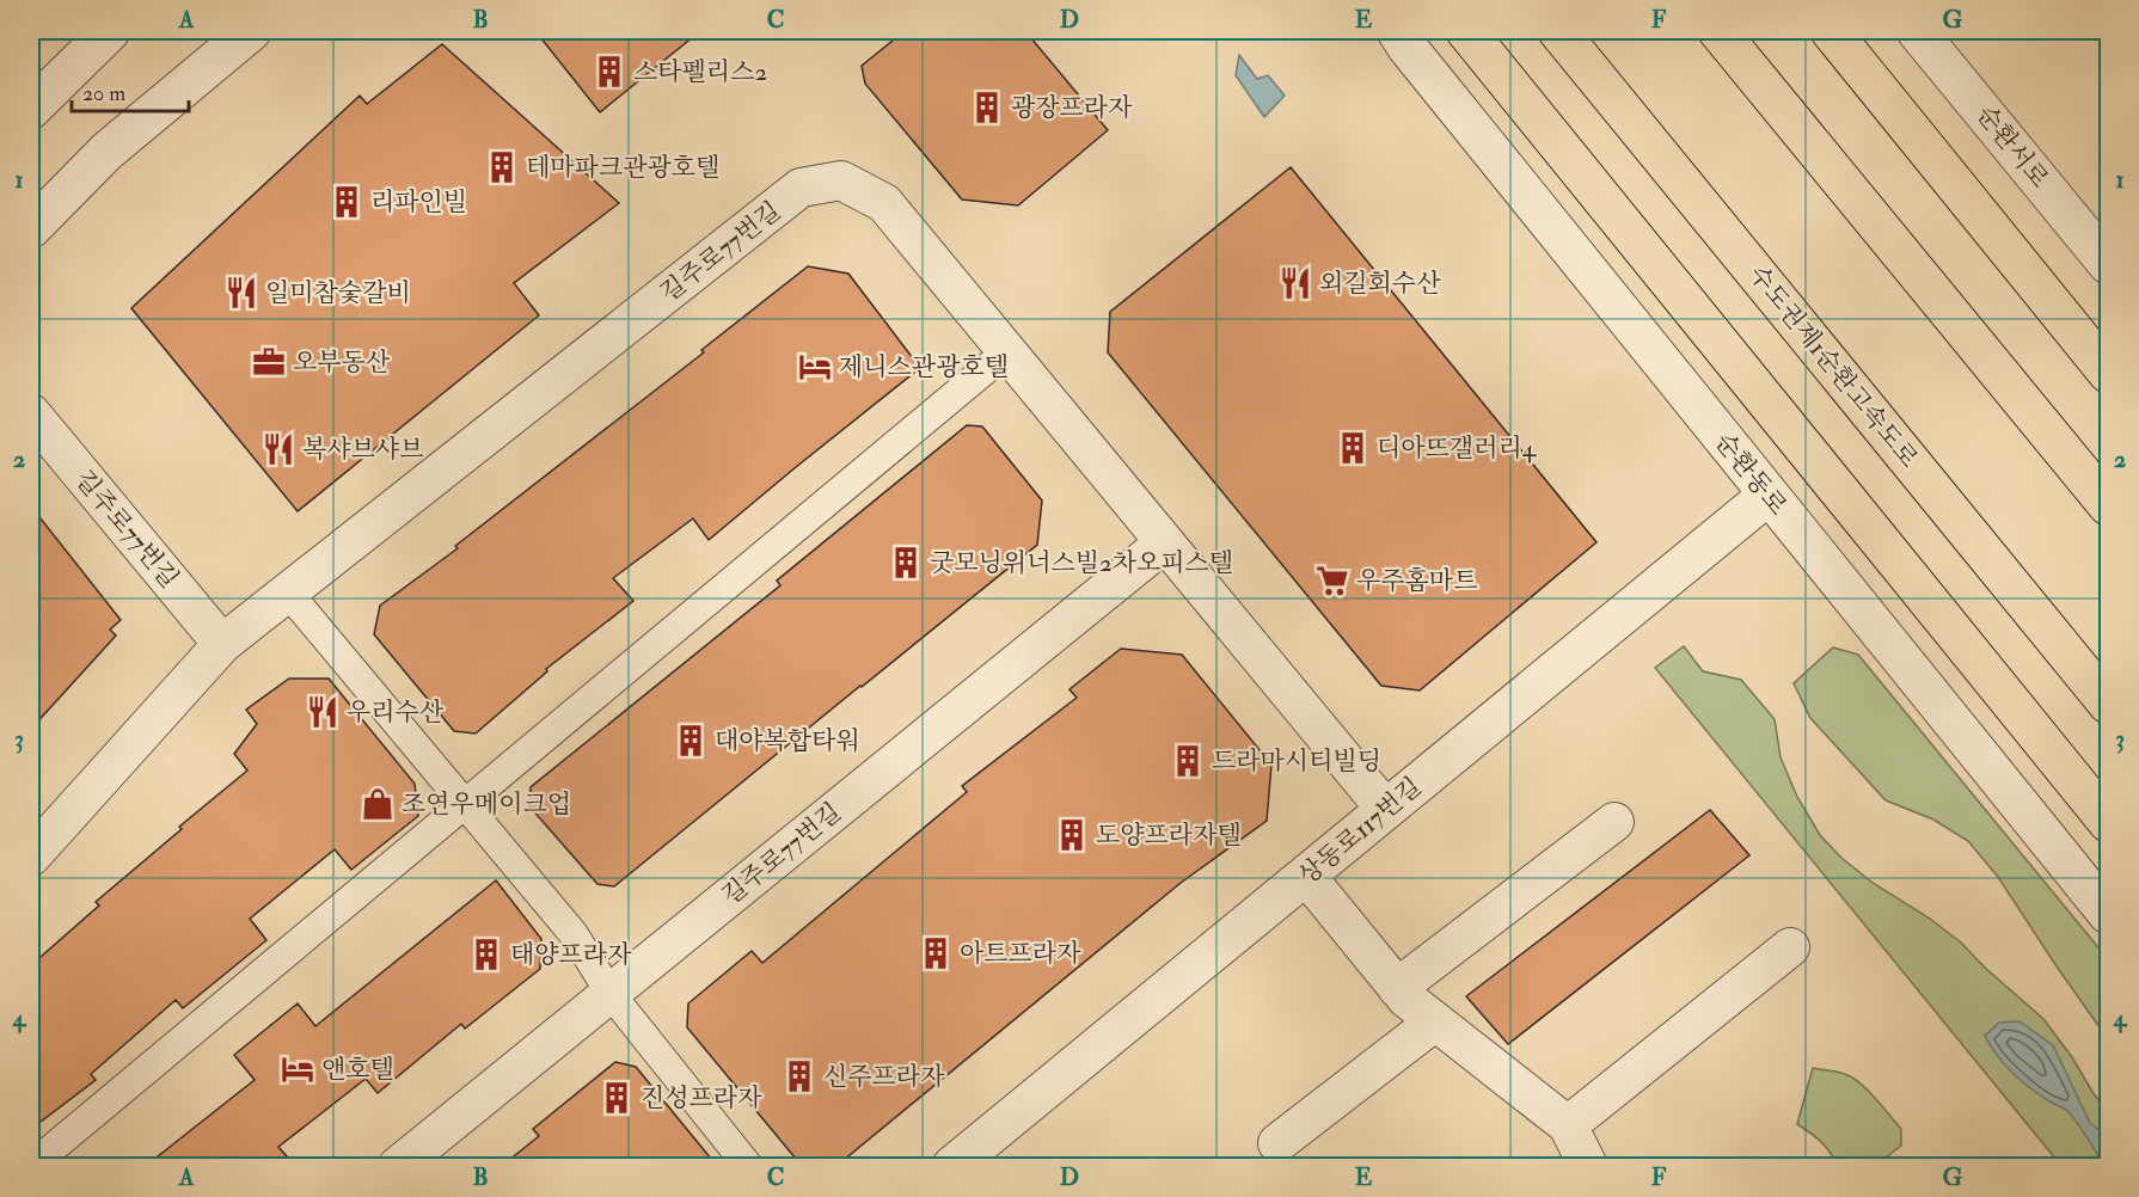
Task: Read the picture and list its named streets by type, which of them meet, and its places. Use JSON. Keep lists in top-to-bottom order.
{
  "streets": {
    "highway": ["수도권제1순환고속도로"],
    "street": [
      "순환서로",
      "길주로77번길",
      "순환동로",
      "상동로117번길"
    ]
  },
  "crossings": [
    ["길주로77번길", "상동로117번길"],
    ["순환동로", "상동로117번길"]
  ],
  "places": {
    "building": [
      "스타펠리스2",
      "광장프라자",
      "테마파크관광호텔",
      "리파인빌",
      "디아뜨갤러리4",
      "굿모닝위너스빌2차오피스텔",
      "대야복합타워",
      "드라마시티빌딩",
      "도양프라자텔",
      "아트프라자",
      "태양프라자",
      "신주프라자",
      "진성프라자"
    ],
    "restaurant": [
      "외길회수산",
      "일미참숯갈비",
      "복샤브샤브",
      "우리수산"
    ],
    "office": ["오부동산"],
    "hotel": ["제니스관광호텔", "앤호텔"],
    "supermarket": ["우주홈마트"],
    "shop": ["조연우메이크업"]
  },
  "scale_bar": "20 m",
  "grid": {
    "columns": [
      "A",
      "B",
      "C",
      "D",
      "E",
      "F",
      "G"
    ],
    "rows": [
      "1",
      "2",
      "3",
      "4"
    ]
  }
}
